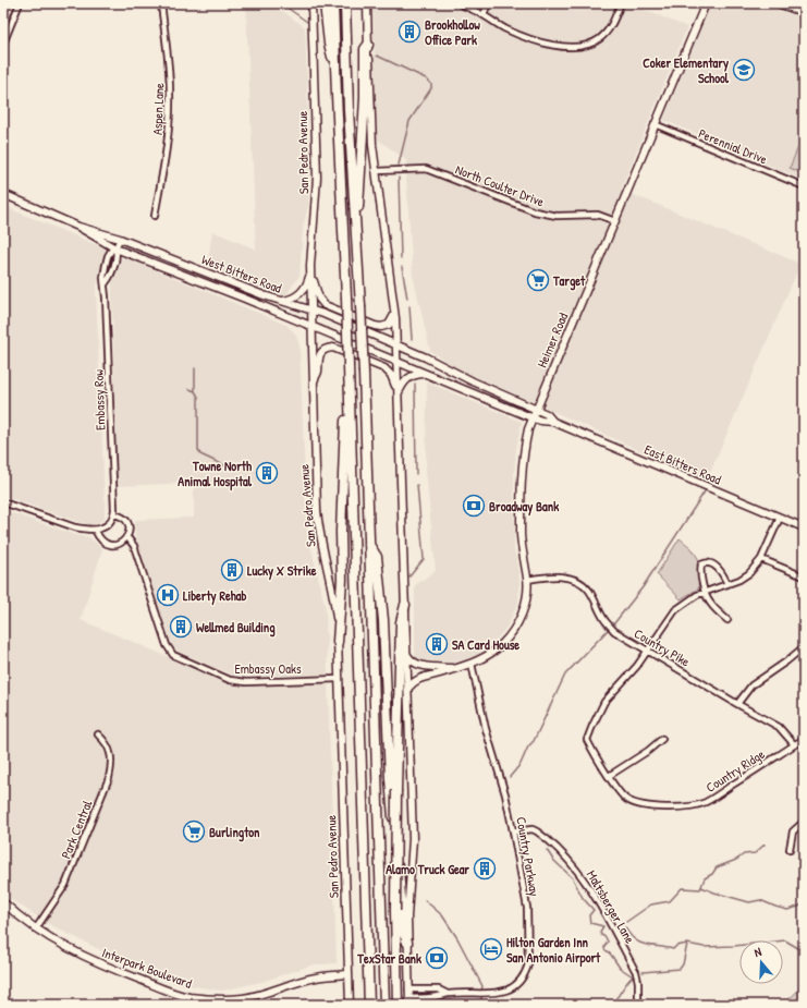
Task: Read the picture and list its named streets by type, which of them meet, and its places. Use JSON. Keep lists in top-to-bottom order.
{
  "streets": {
    "main road": [
      "San Pedro Avenue",
      "West Bitters Road",
      "Heimer Road",
      "East Bitters Road",
      "Interpark Boulevard"
    ],
    "street": [
      "Aspen Lane",
      "Perennial Drive",
      "North Coulter Drive",
      "Embassy Row",
      "Country Pike",
      "Embassy Oaks",
      "Country Ridge",
      "Park Central",
      "Country Parkway",
      "Maltsberger Lane"
    ]
  },
  "crossings": [
    ["Perennial Drive", "Heimer Road"],
    ["San Pedro Avenue", "West Bitters Road"],
    ["San Pedro Avenue", "East Bitters Road"],
    ["San Pedro Avenue", "Embassy Oaks"],
    ["San Pedro Avenue", "Interpark Boulevard"],
    ["North Coulter Drive", "Heimer Road"],
    ["West Bitters Road", "Embassy Row"],
    ["West Bitters Road", "East Bitters Road"],
    ["Heimer Road", "East Bitters Road"],
    ["Heimer Road", "Country Pike"],
    ["Heimer Road", "Country Parkway"],
    ["Embassy Row", "Embassy Oaks"],
    ["Country Pike", "Country Ridge"],
    ["Park Central", "Interpark Boulevard"],
    ["Country Parkway", "Maltsberger Lane"]
  ],
  "places": {
    "building": [
      "Brookhollow Office Park",
      "Towne North Animal Hospital",
      "Lucky X Strike",
      "Wellmed Building",
      "SA Card House",
      "Alamo Truck Gear"
    ],
    "school or university": ["Coker Elementary School"],
    "supermarket": ["Target", "Burlington"],
    "bank": ["Broadway Bank", "TexStar Bank"],
    "hospital": ["Liberty Rehab"],
    "hotel": ["Hilton Garden Inn San Antonio Airport"]
  },
  "north": "top"
}
